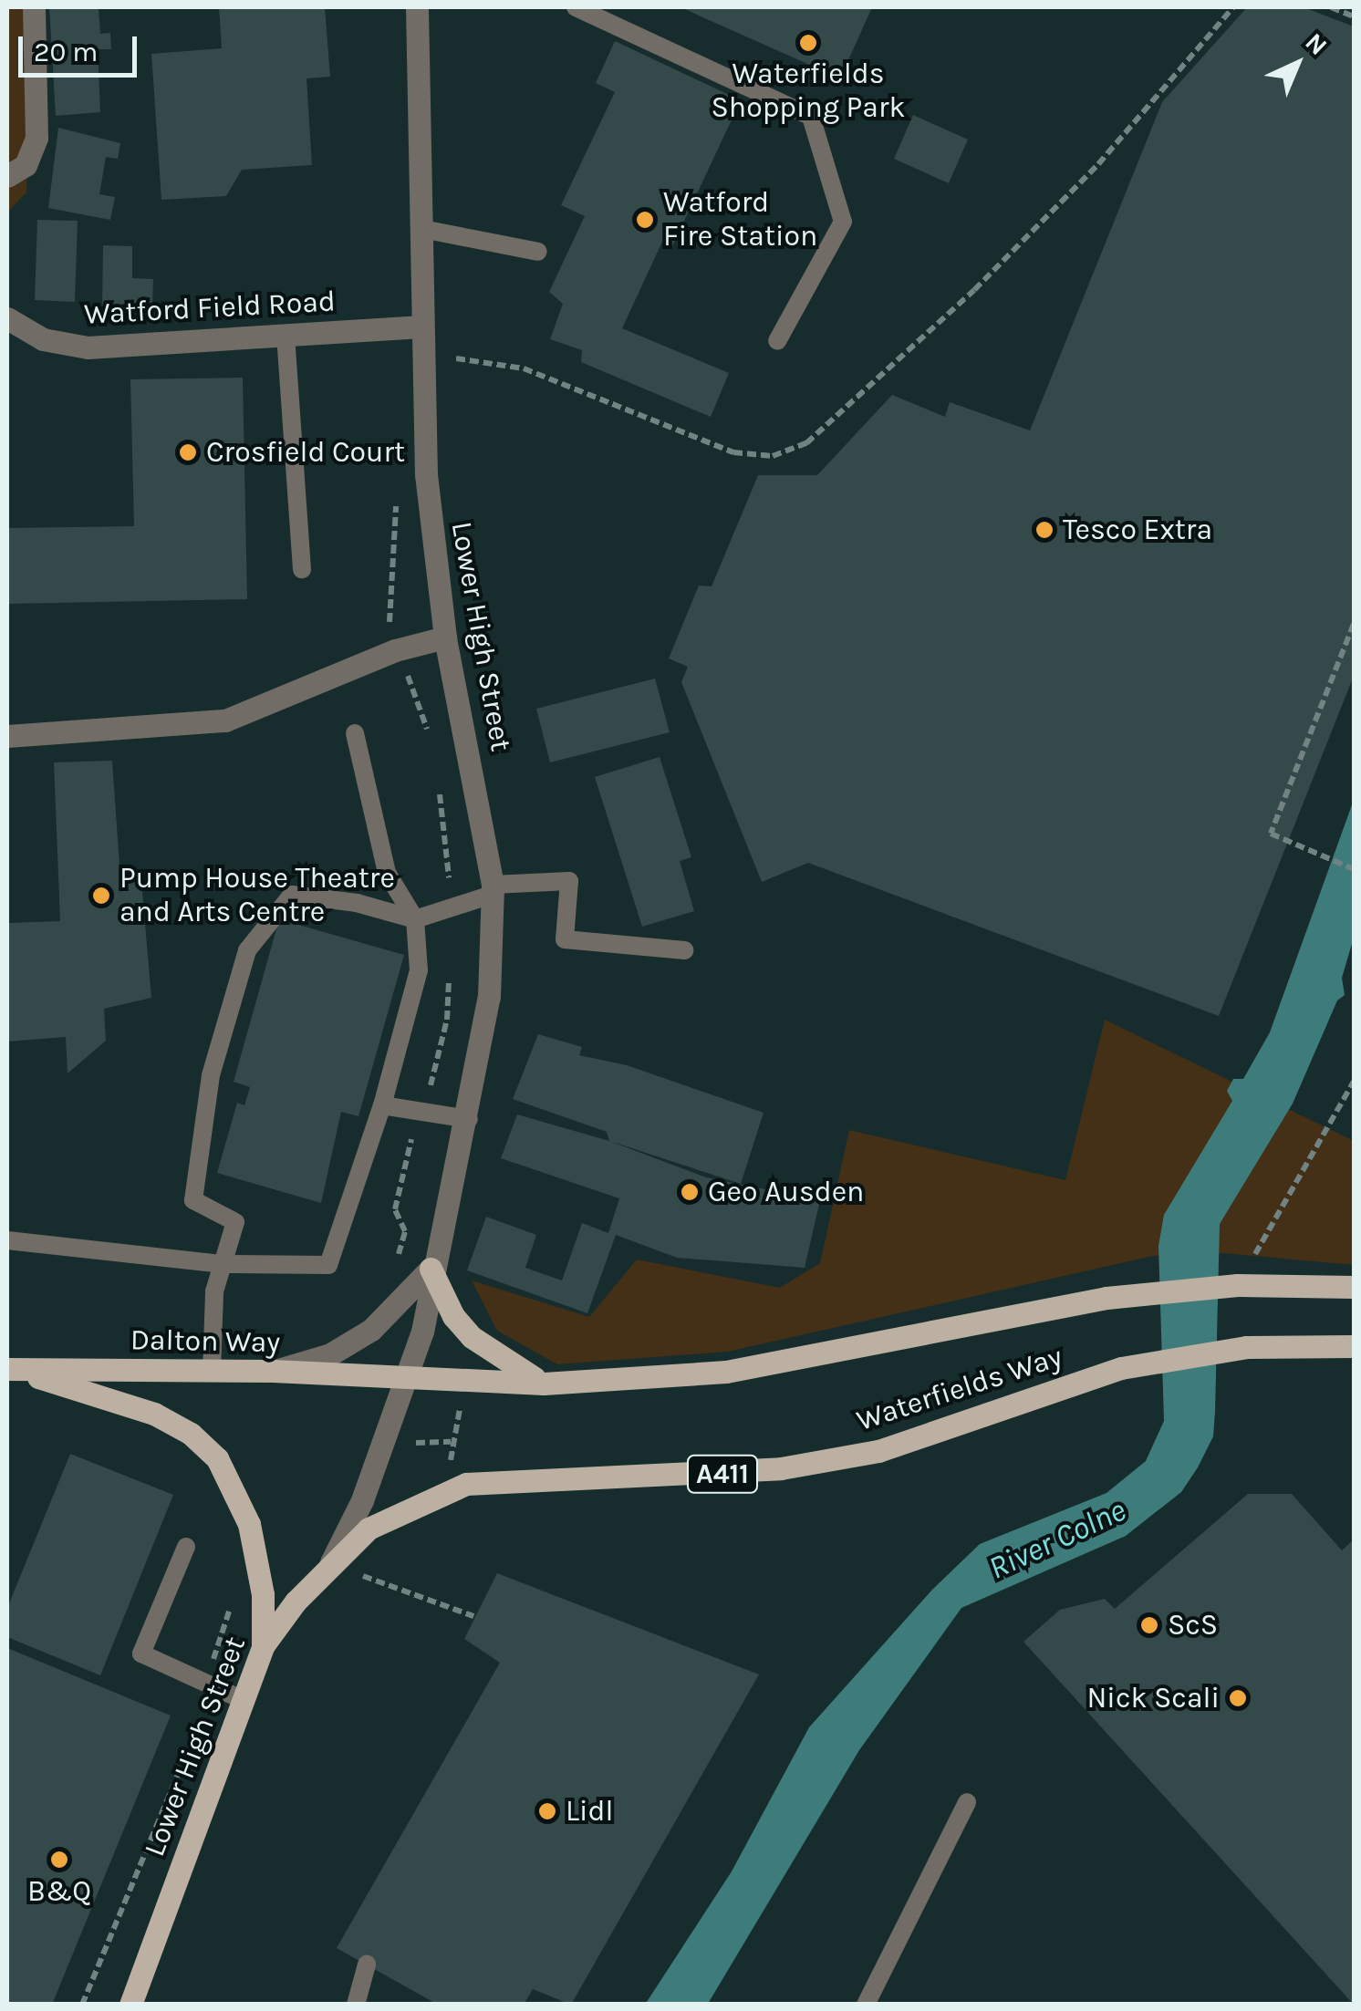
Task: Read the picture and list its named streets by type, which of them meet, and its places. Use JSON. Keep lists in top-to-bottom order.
{
  "streets": {
    "main road": [
      "Lower High Street",
      "Dalton Way",
      "Waterfields Way",
      "A411"
    ],
    "street": ["Watford Field Road"]
  },
  "crossings": [
    ["Watford Field Road", "Lower High Street"],
    ["Lower High Street", "Dalton Way"],
    ["Lower High Street", "Waterfields Way"],
    ["Lower High Street", "A411"],
    ["Dalton Way", "Waterfields Way"],
    ["Dalton Way", "A411"]
  ],
  "water": ["River Colne"],
  "places": [
    "Waterfields Shopping Park",
    "Watford Fire Station",
    "Crosfield Court",
    "Tesco Extra",
    "Pump House Theatre and Arts Centre",
    "Geo Ausden",
    "ScS",
    "Nick Scali",
    "Lidl",
    "B&Q"
  ],
  "scale_bar": "20 m",
  "north": "top right"
}
